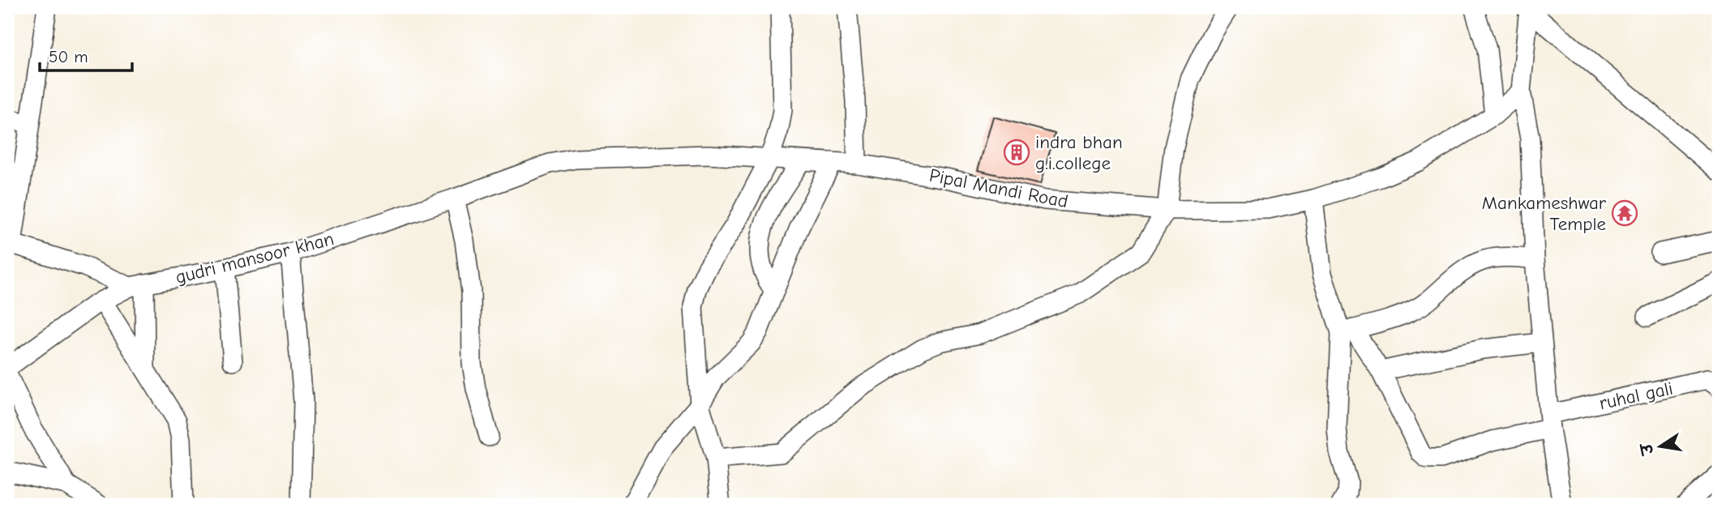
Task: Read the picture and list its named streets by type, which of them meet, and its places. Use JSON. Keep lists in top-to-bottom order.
{
  "streets": {
    "street": ["Pipal Mandi Road", "gudri mansoor khan", "ruhal gali"]
  },
  "crossings": [
    ["Pipal Mandi Road", "gudri mansoor khan"]
  ],
  "places": {
    "building": ["indra bhan g.i.college"],
    "temple": ["Mankameshwar Temple"]
  },
  "scale_bar": "50 m",
  "north": "left"
}
